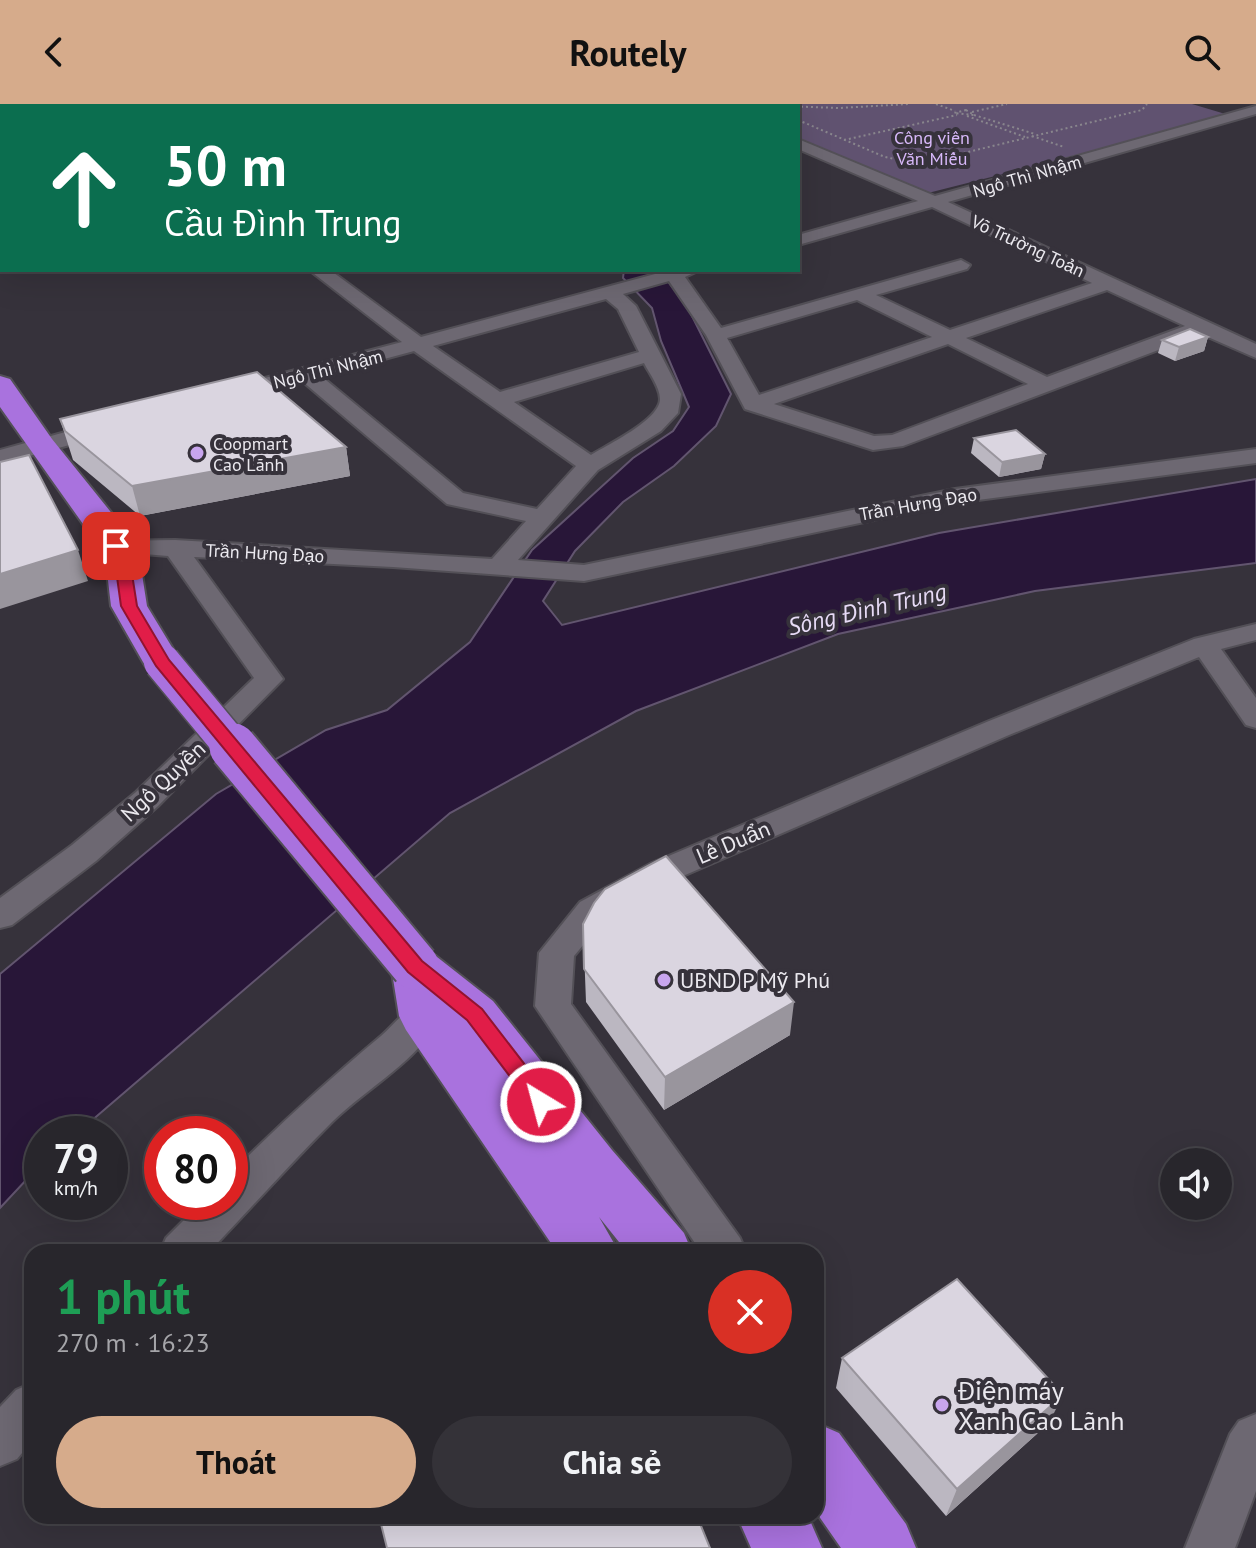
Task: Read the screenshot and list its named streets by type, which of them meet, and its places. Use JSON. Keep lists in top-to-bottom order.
{
  "streets": {
    "street": [
      "Ngô Thì Nhậm",
      "Võ Trường Toản",
      "Trần Hưng Đạo",
      "Ngô Quyền",
      "Lê Duẩn"
    ]
  },
  "crossings": [
    ["Ngô Thì Nhậm", "Võ Trường Toản"],
    ["Trần Hưng Đạo", "Ngô Quyền"]
  ],
  "water": ["Sông Đình Trung"],
  "parks": ["Công viên Văn Miếu"],
  "places": ["Coopmart Cao Lãnh", "UBND P Mỹ Phú", "Điện máy Xanh Cao Lãnh"],
  "page": {
    "header": "Routely",
    "turn": ["50 m", "Cầu Đình Trung"],
    "speed": "79 km/h",
    "limit": "80",
    "heading": ["1 phút", "270 m · 16:23"],
    "buttons": ["Thoát", "Chia sẻ"]
  }
}
